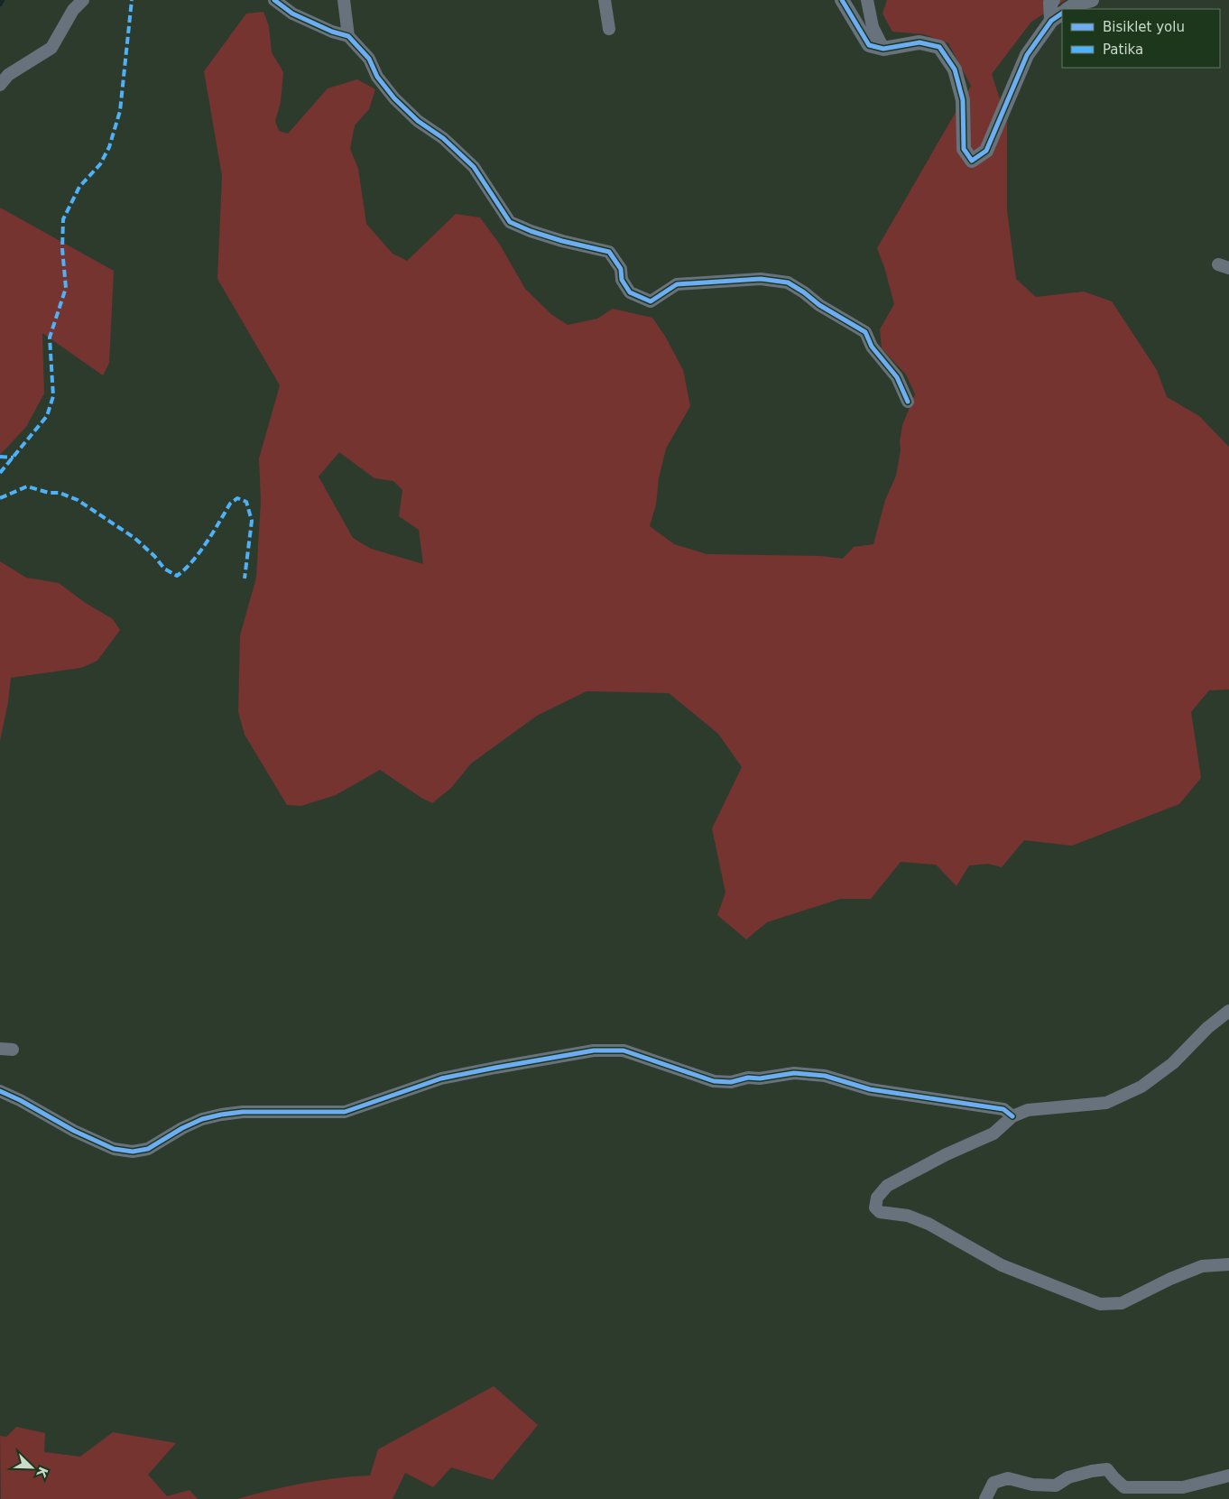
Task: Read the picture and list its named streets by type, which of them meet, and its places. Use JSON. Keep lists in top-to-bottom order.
{
  "legend": ["Bisiklet yolu", "Patika"],
  "north": "bottom right"
}
